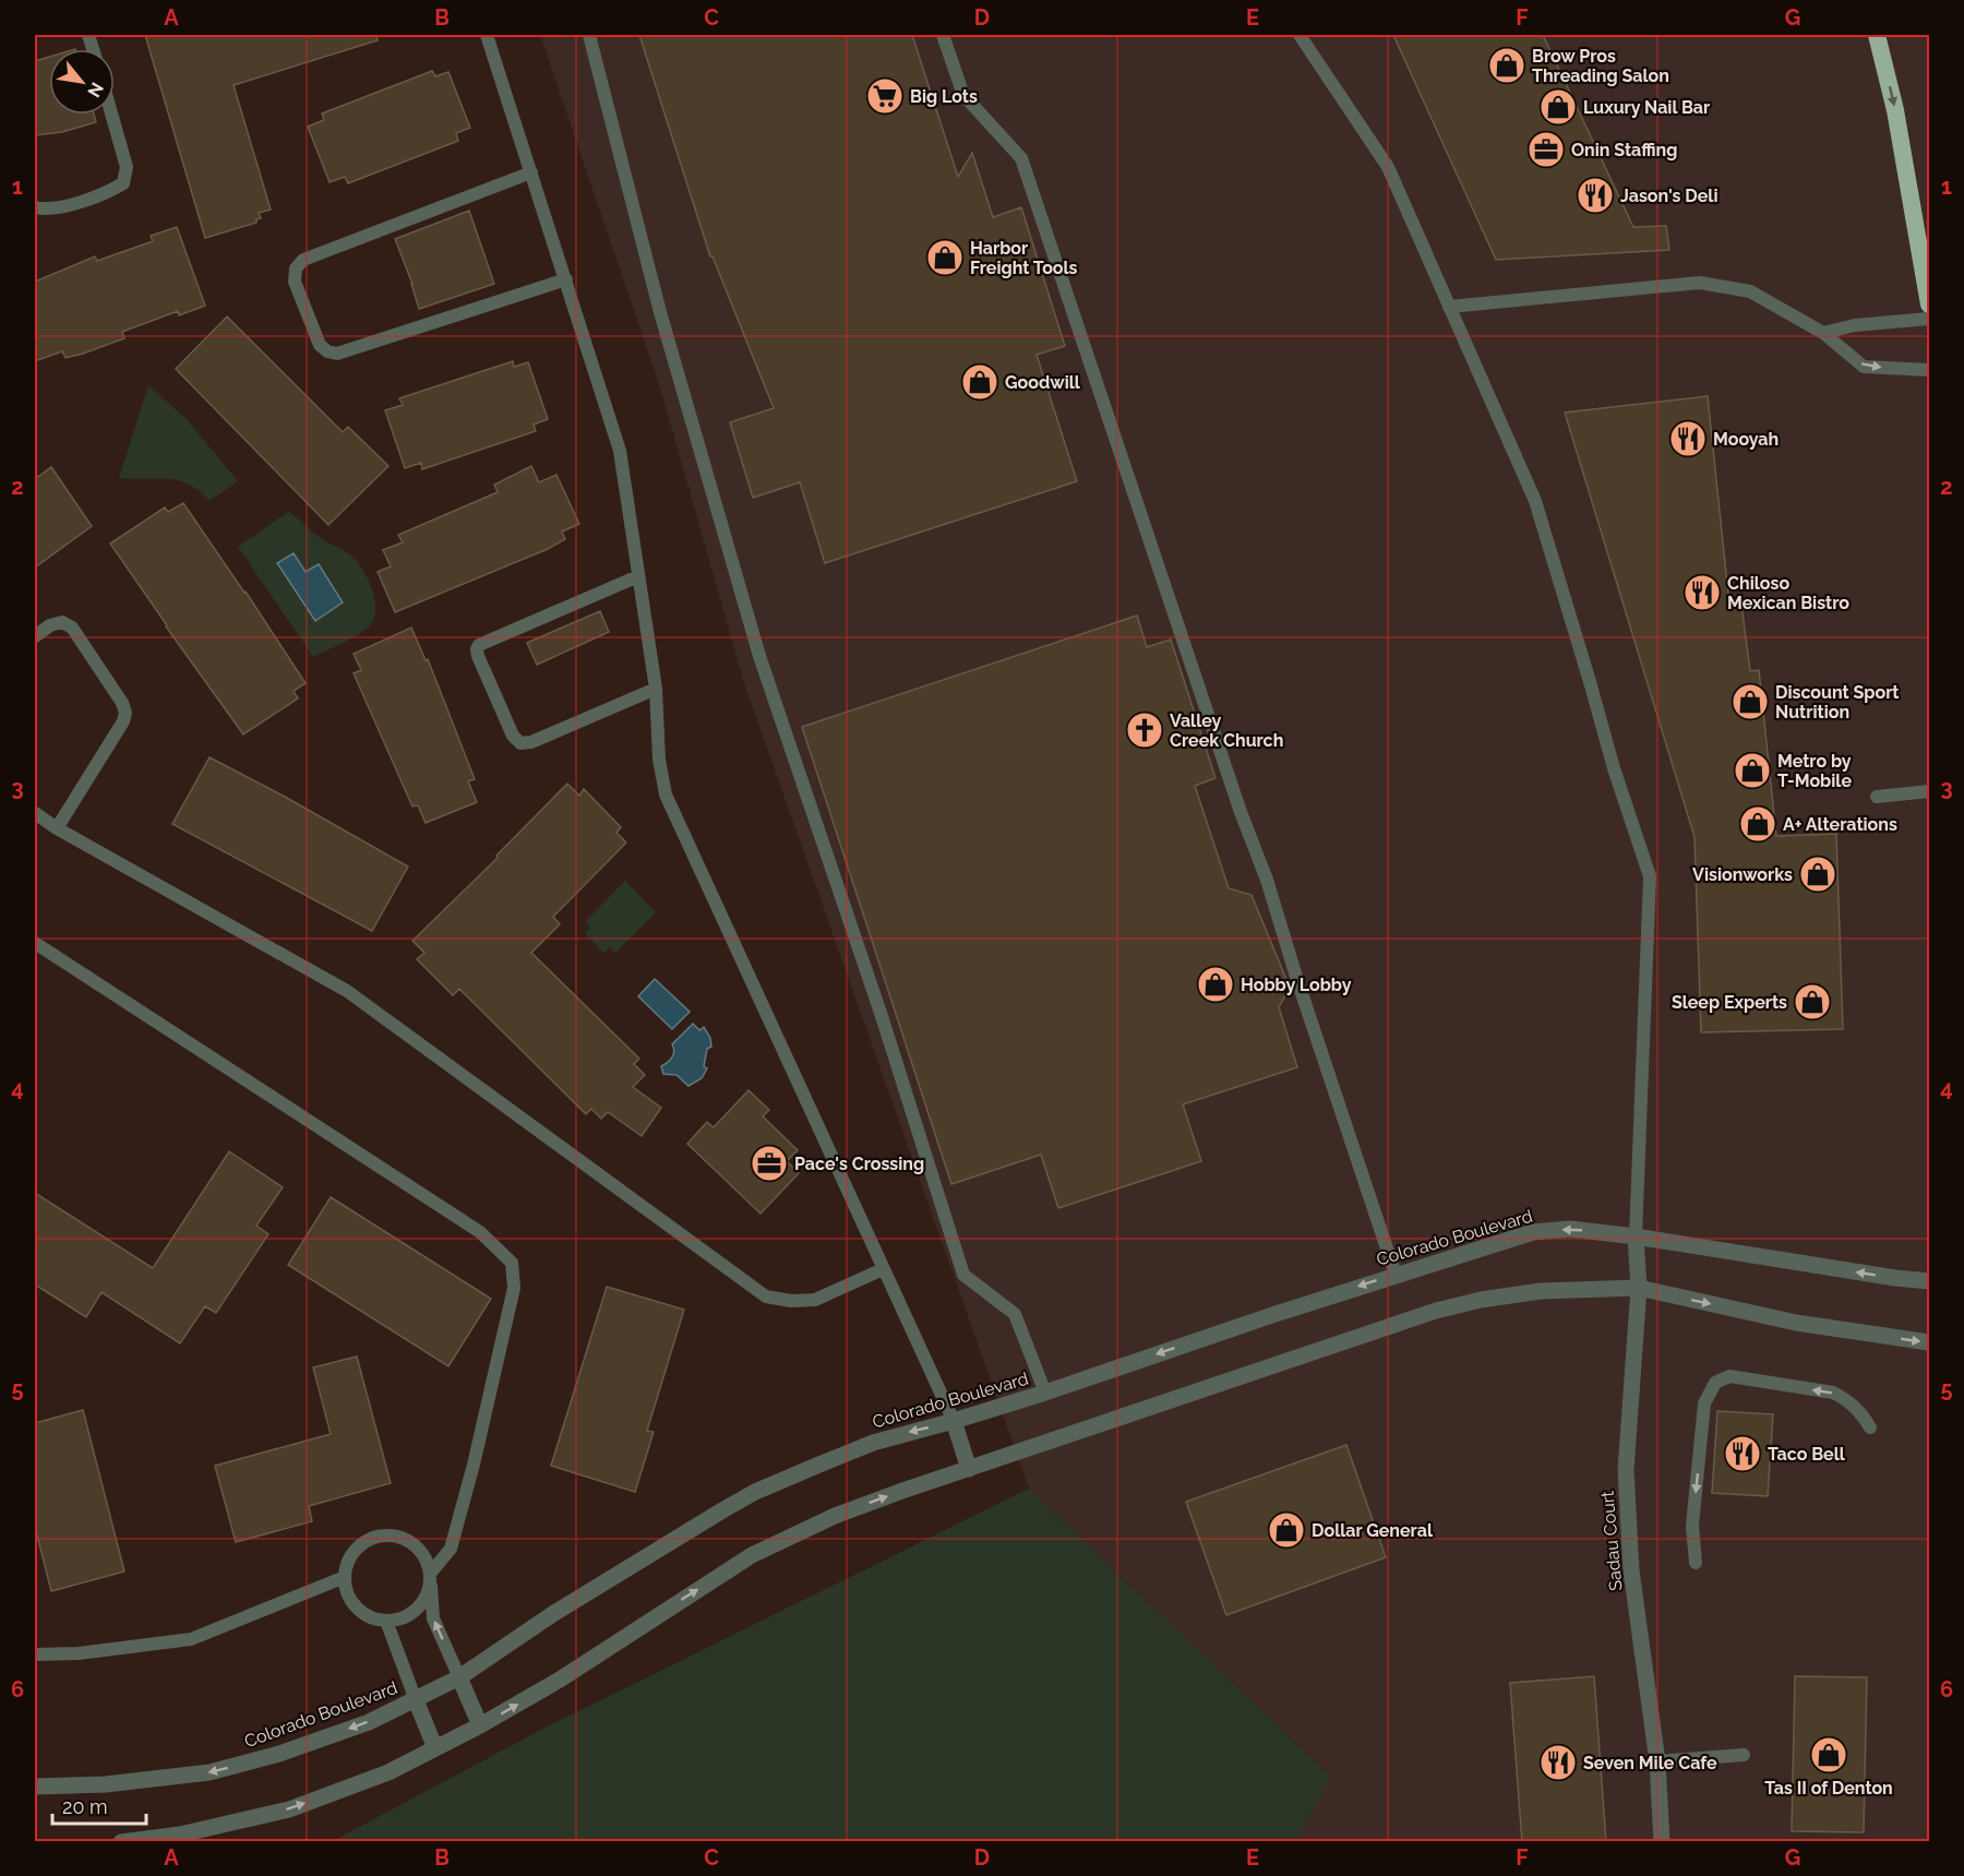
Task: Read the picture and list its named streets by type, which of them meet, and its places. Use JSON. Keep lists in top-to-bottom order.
{
  "streets": {
    "street": ["Colorado Boulevard", "Sadau Court"]
  },
  "crossings": [
    ["Colorado Boulevard", "Sadau Court"]
  ],
  "places": {
    "shop": [
      "Brow Pros Threading Salon",
      "Luxury Nail Bar",
      "Harbor Freight Tools",
      "Goodwill",
      "Discount Sport Nutrition",
      "Metro by T-Mobile",
      "A+ Alterations",
      "Visionworks",
      "Hobby Lobby",
      "Sleep Experts",
      "Dollar General",
      "Tas II of Denton"
    ],
    "supermarket": ["Big Lots"],
    "office": ["Onin Staffing", "Pace's Crossing"],
    "restaurant": [
      "Jason's Deli",
      "Mooyah",
      "Chiloso Mexican Bistro",
      "Taco Bell",
      "Seven Mile Cafe"
    ],
    "church": ["Valley Creek Church"]
  },
  "scale_bar": "20 m",
  "north": "bottom right",
  "grid": {
    "columns": [
      "A",
      "B",
      "C",
      "D",
      "E",
      "F",
      "G"
    ],
    "rows": [
      "1",
      "2",
      "3",
      "4",
      "5",
      "6"
    ]
  }
}
